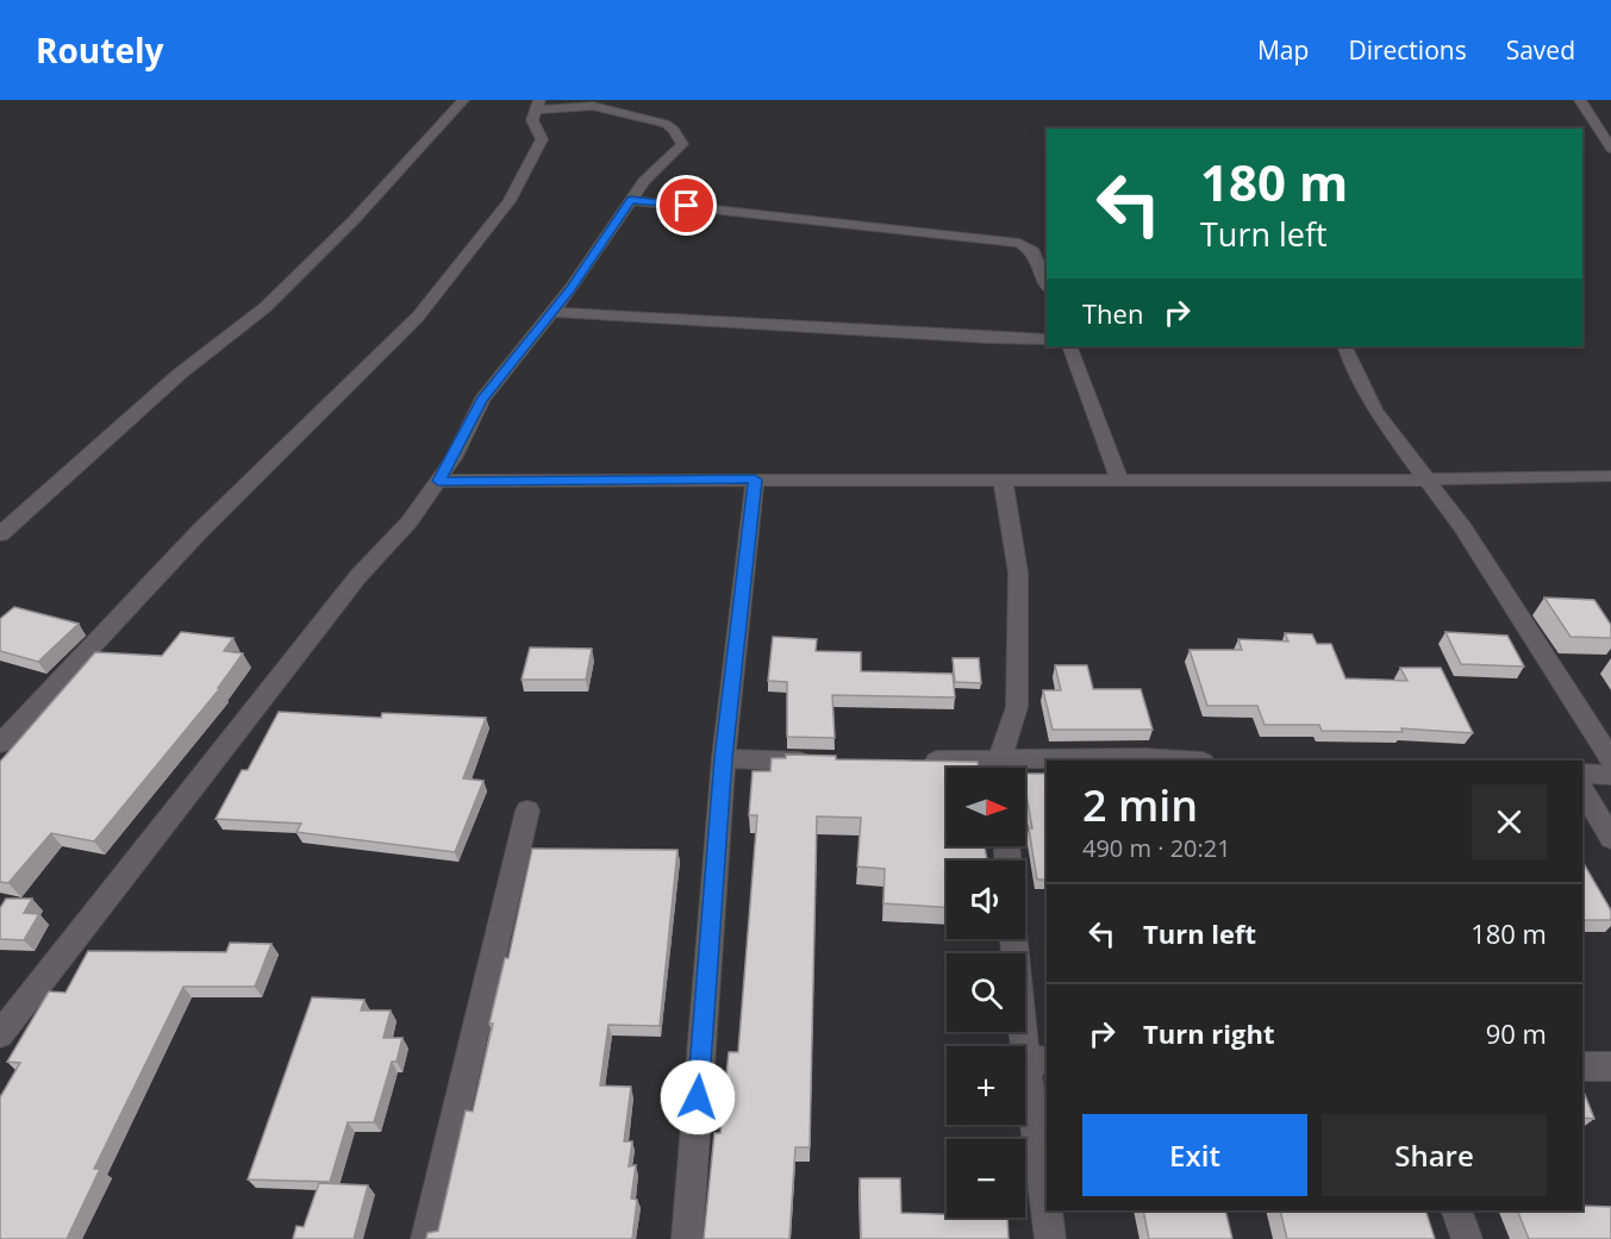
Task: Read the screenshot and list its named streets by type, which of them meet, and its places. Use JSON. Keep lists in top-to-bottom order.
{
  "north": "right",
  "page": {
    "header": "Routely",
    "nav": ["Map", "Directions", "Saved"],
    "turn": ["180 m", "Turn left"],
    "then": "Then",
    "heading": ["2 min", "490 m · 20:21"],
    "map_buttons": ["+", "−"],
    "list": [
      {
        "name": "Turn left",
        "value": "180 m"
      },
      {
        "name": "Turn right",
        "value": "90 m"
      }
    ],
    "buttons": ["Exit", "Share"]
  }
}
